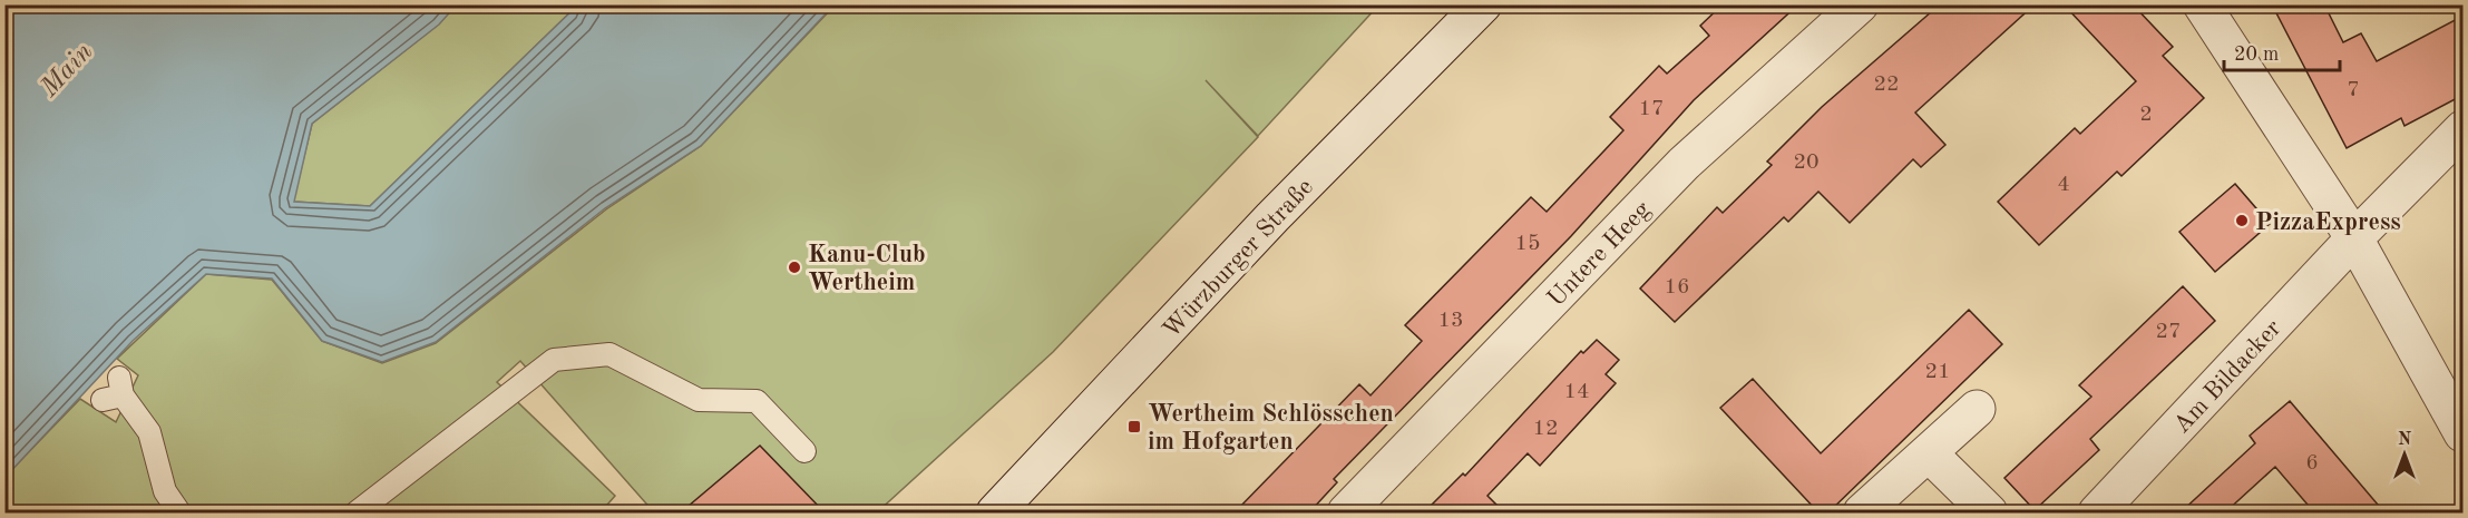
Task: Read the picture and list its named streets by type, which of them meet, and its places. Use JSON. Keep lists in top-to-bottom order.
{
  "streets": {
    "street": ["Untere Heeg", "Würzburger Straße", "Am Bildacker"]
  },
  "water": ["Main"],
  "places": {
    "other": ["PizzaExpress", "Kanu-Club Wertheim"],
    "transit": ["Wertheim Schlösschen im Hofgarten"]
  },
  "house_numbers": [
    "22",
    "7",
    "17",
    "2",
    "20",
    "4",
    "15",
    "16",
    "13",
    "27",
    "21",
    "14",
    "12",
    "6"
  ],
  "scale_bar": "20 m",
  "north": "top"
}
